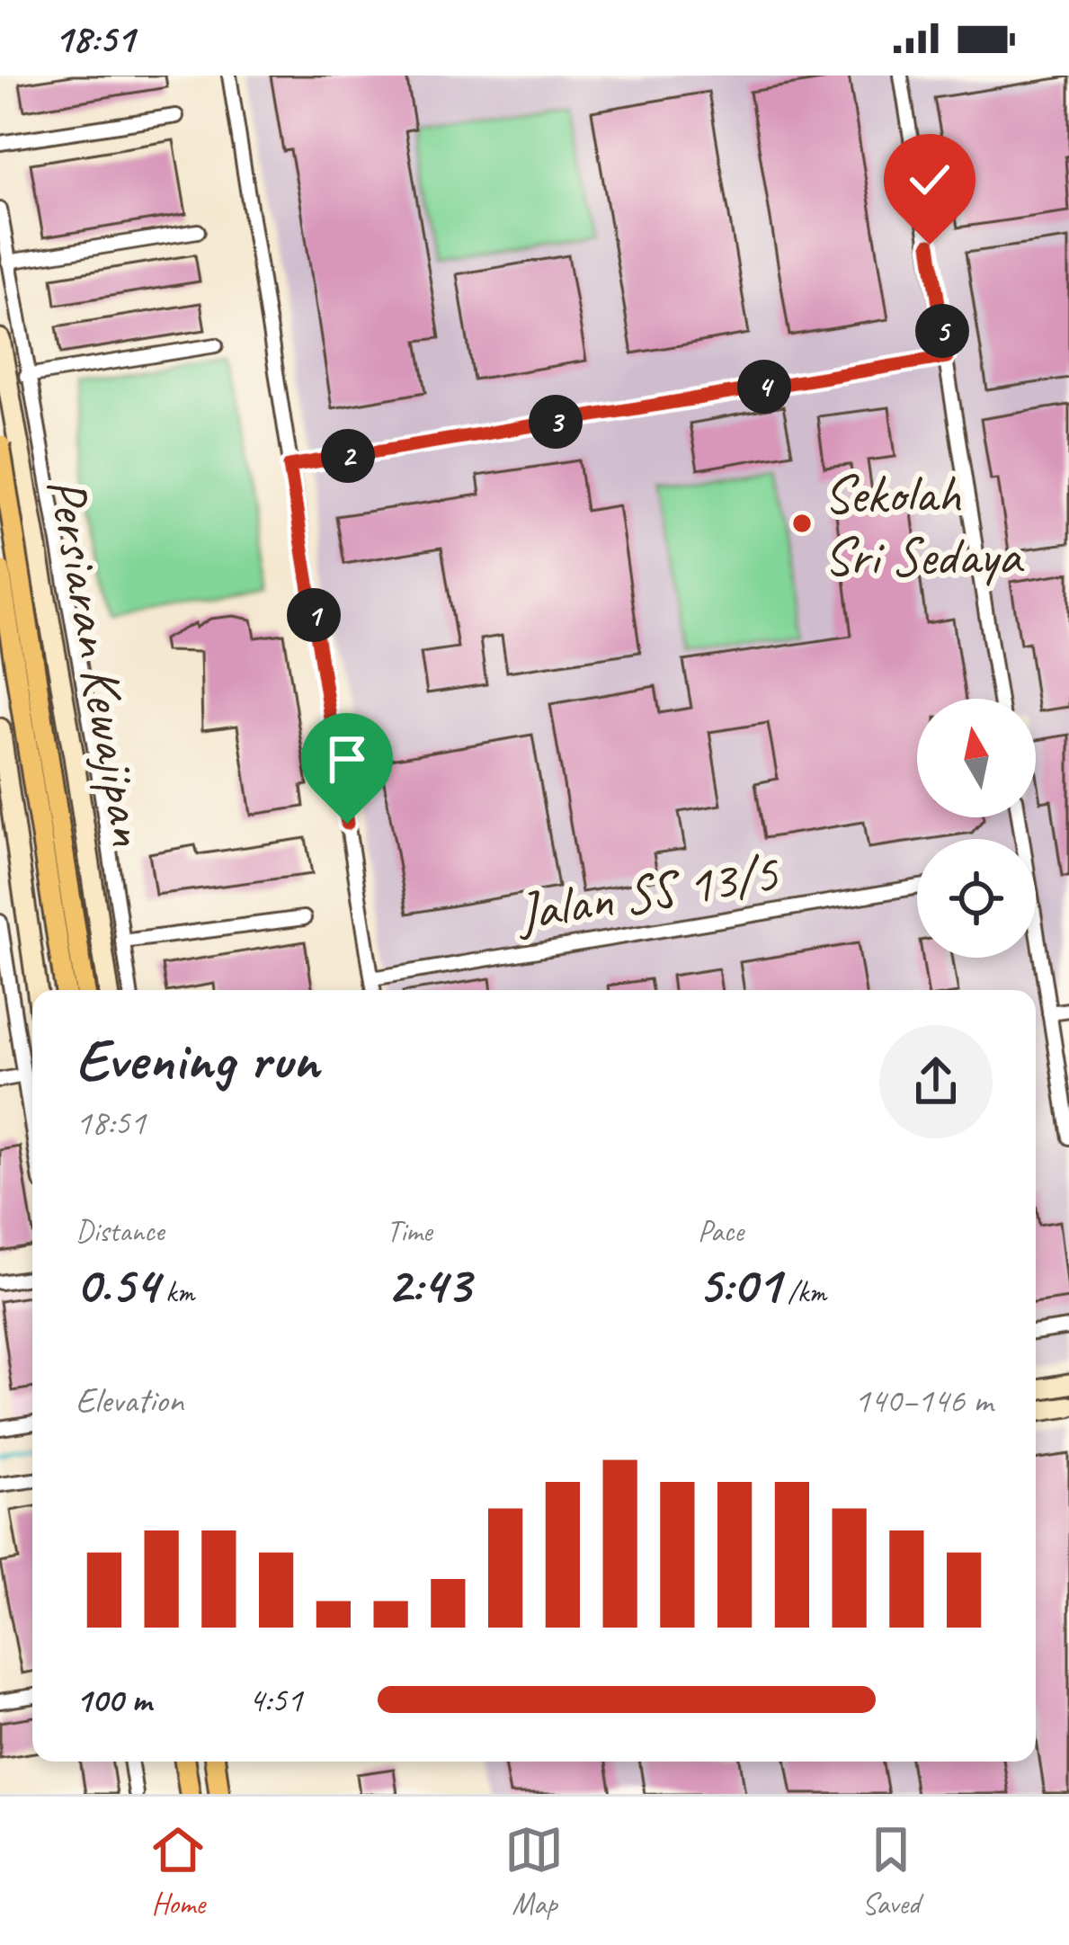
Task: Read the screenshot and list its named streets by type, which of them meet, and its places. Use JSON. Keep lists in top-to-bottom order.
{
  "streets": {
    "main road": ["Persiaran Kewajipan"],
    "street": ["Jalan SS 13/5"]
  },
  "places": ["Sekolah Sri Sedaya"],
  "north": "top",
  "page": {
    "status": "18:51",
    "pins": [
      "5",
      "4",
      "3",
      "2",
      "1"
    ],
    "heading": ["Evening run", "18:51"],
    "stats": [
      ["Distance", "0.54 km"],
      ["Time", "2:43"],
      ["Pace", "5:01 /km"]
    ],
    "chart": ["Elevation", "140–146 m"],
    "list": [
      {
        "name": "100 m",
        "note": "4:51"
      }
    ],
    "tabs": ["Home", "Map", "Saved"]
  }
}
